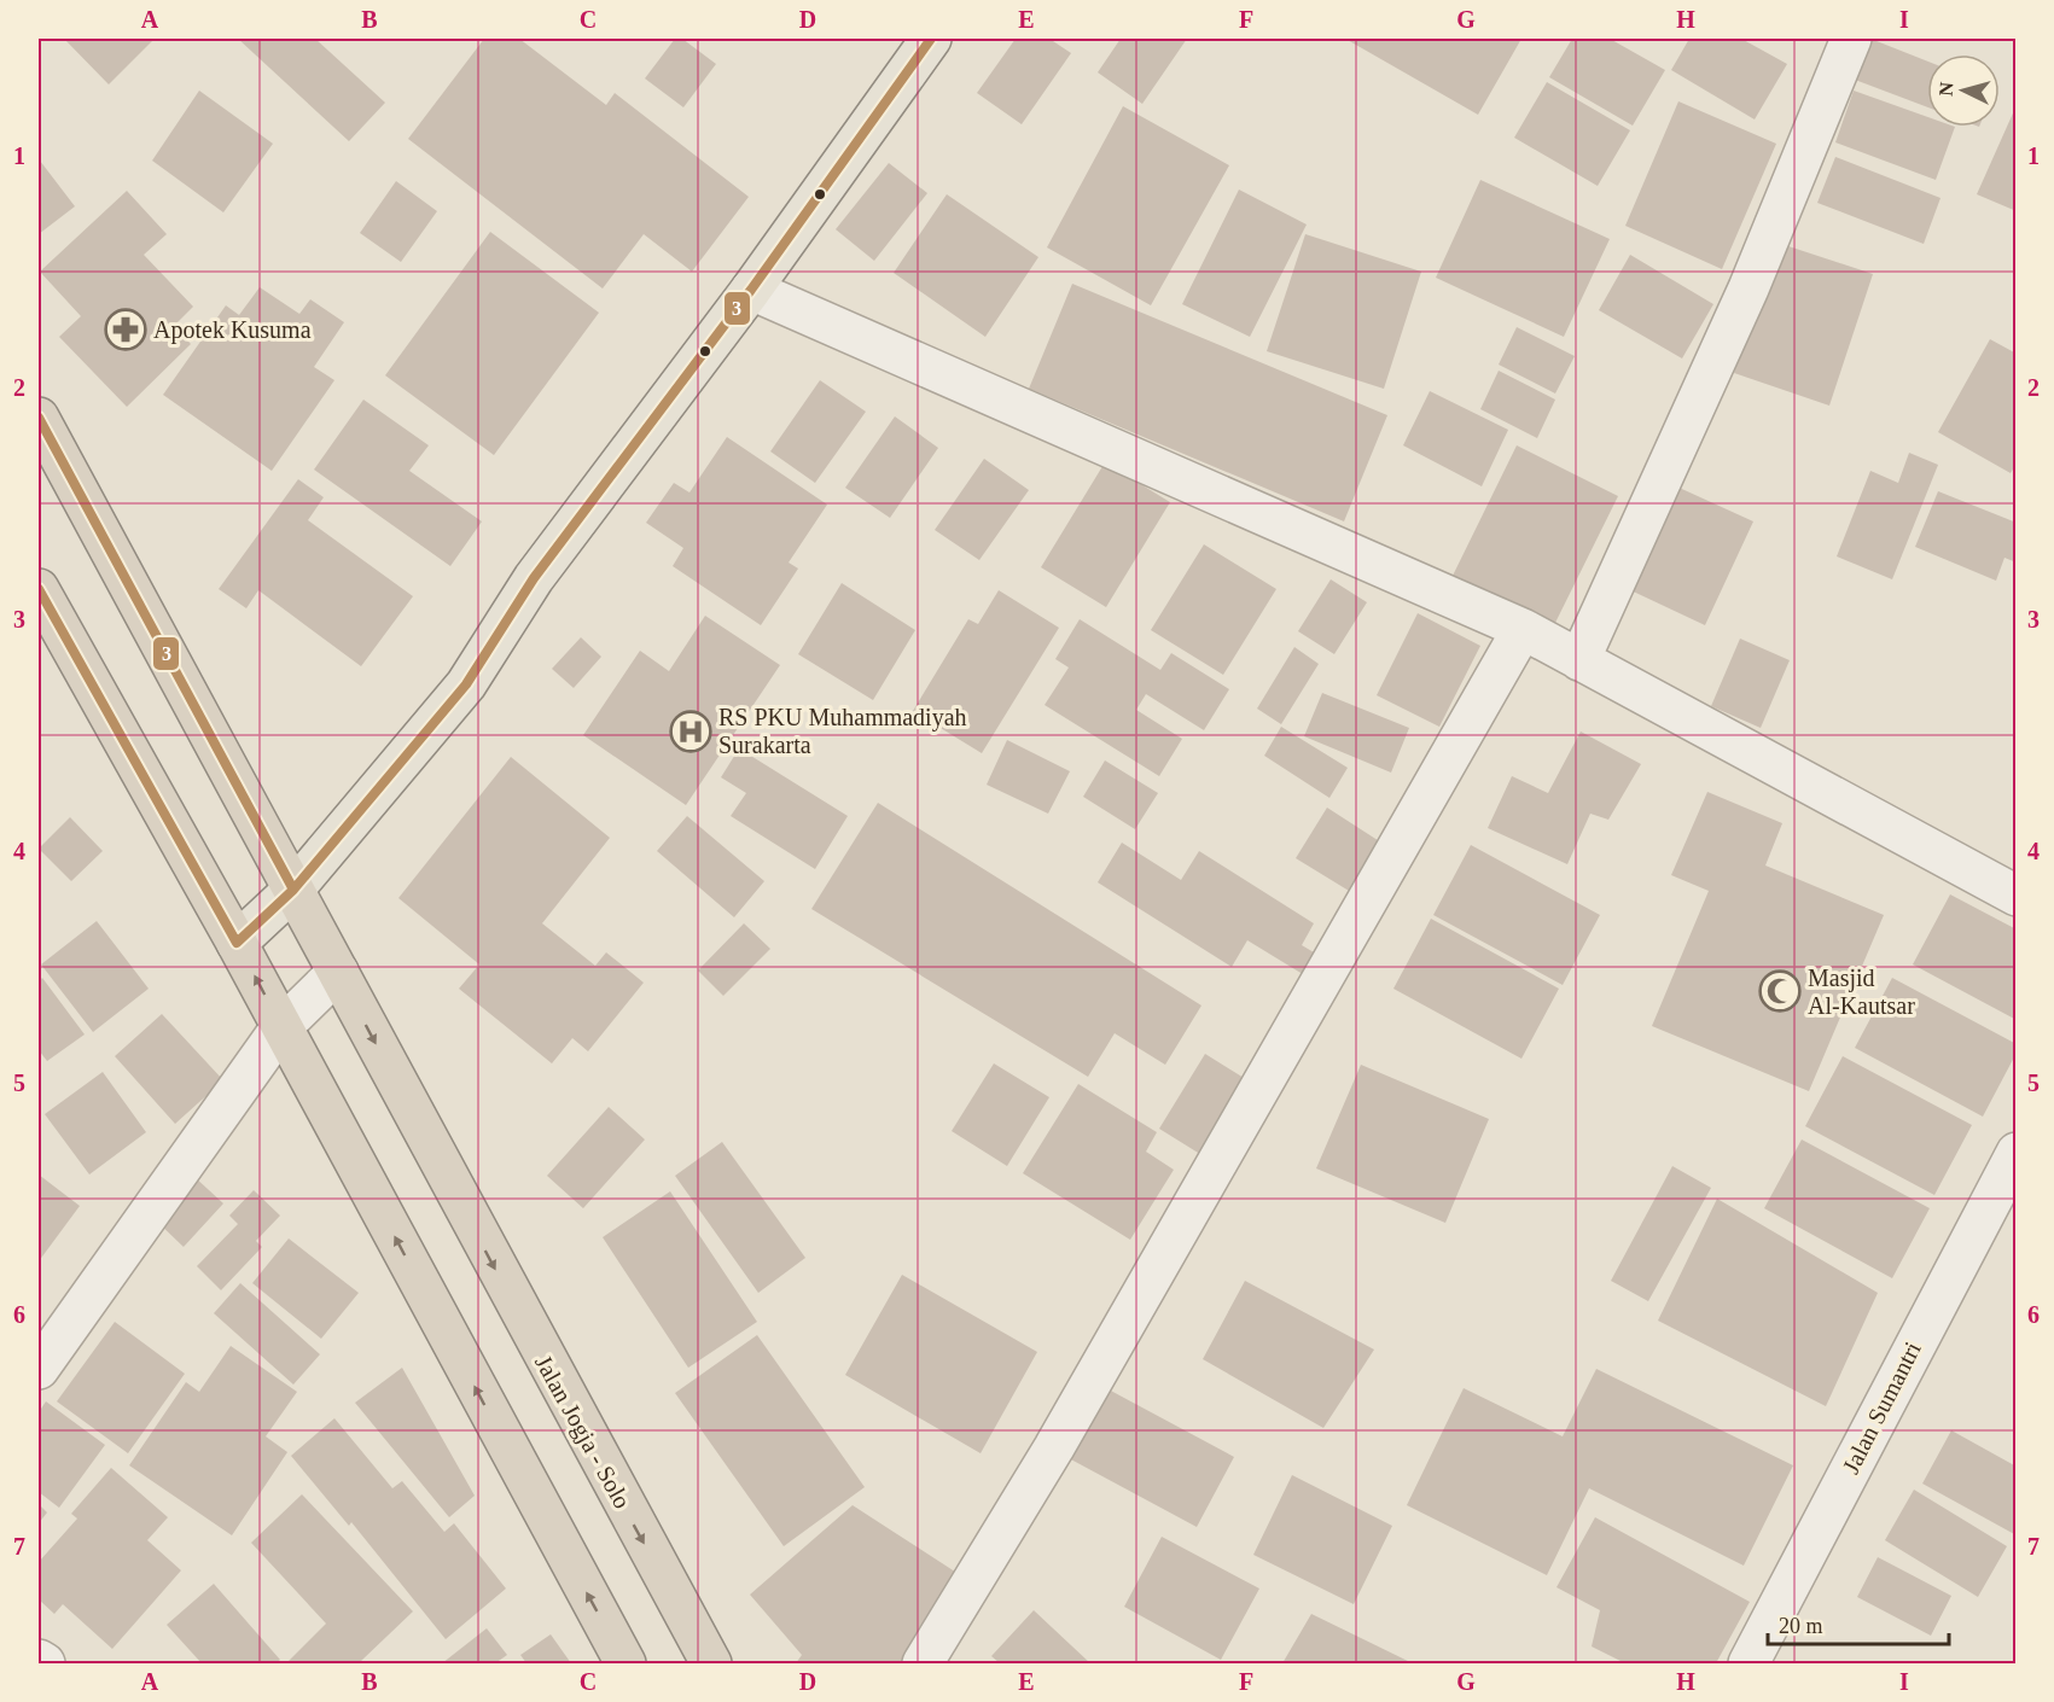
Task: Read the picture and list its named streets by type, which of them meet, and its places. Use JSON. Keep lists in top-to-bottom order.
{
  "streets": {
    "highway": ["Jalan Jogja - Solo"],
    "street": ["Jalan Sumantri"]
  },
  "places": {
    "pharmacy": ["Apotek Kusuma"],
    "hospital": ["RS PKU Muhammadiyah Surakarta"],
    "mosque": ["Masjid Al-Kautsar"]
  },
  "lines": ["transit line 3"],
  "scale_bar": "20 m",
  "north": "left",
  "grid": {
    "columns": [
      "A",
      "B",
      "C",
      "D",
      "E",
      "F",
      "G",
      "H",
      "I"
    ],
    "rows": [
      "1",
      "2",
      "3",
      "4",
      "5",
      "6",
      "7"
    ]
  }
}
